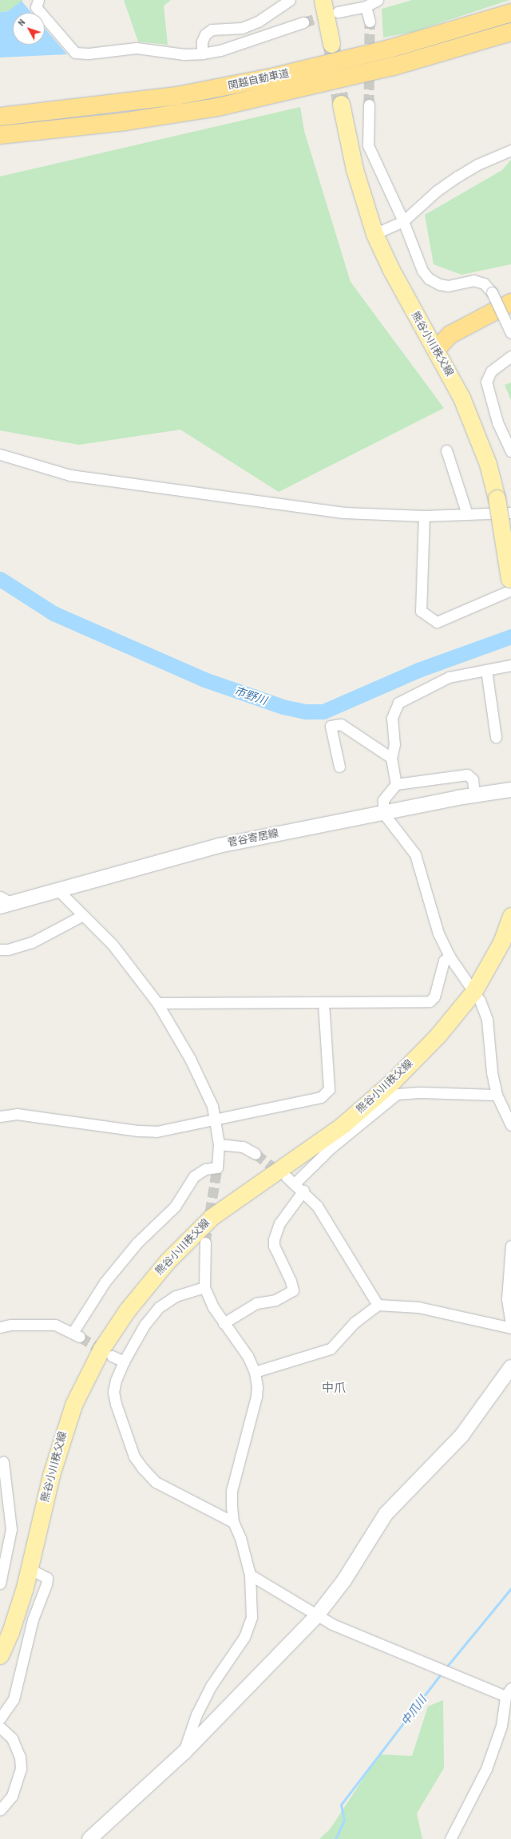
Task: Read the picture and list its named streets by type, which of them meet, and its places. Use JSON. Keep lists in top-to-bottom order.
{
  "streets": {
    "highway": ["関越自動車道"],
    "main road": ["熊谷小川秩父線"],
    "street": ["菅谷寄居線"]
  },
  "districts": ["中爪"],
  "water": ["市野川", "中爪川"],
  "north": "top left"
}
